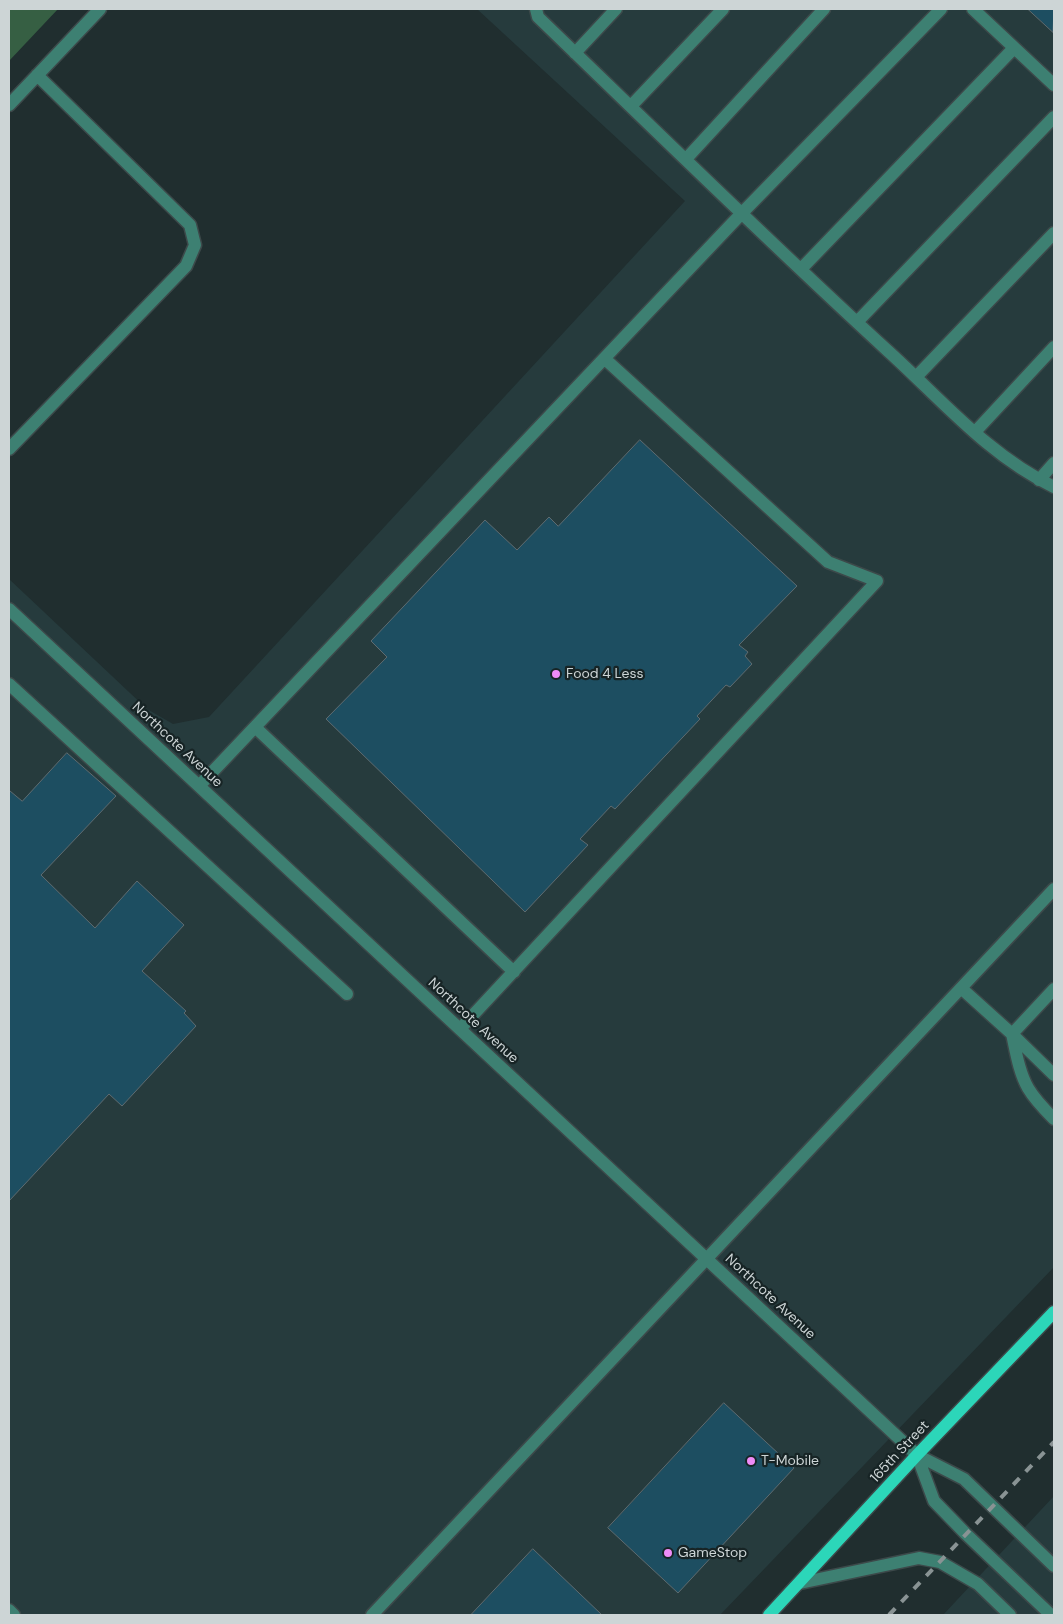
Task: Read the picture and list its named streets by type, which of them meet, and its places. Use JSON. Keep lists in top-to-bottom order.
{
  "streets": {
    "main road": ["165th Street"],
    "street": ["Northcote Avenue"]
  },
  "crossings": [
    ["Northcote Avenue", "165th Street"]
  ],
  "places": ["Food 4 Less", "T-Mobile", "GameStop"]
}
